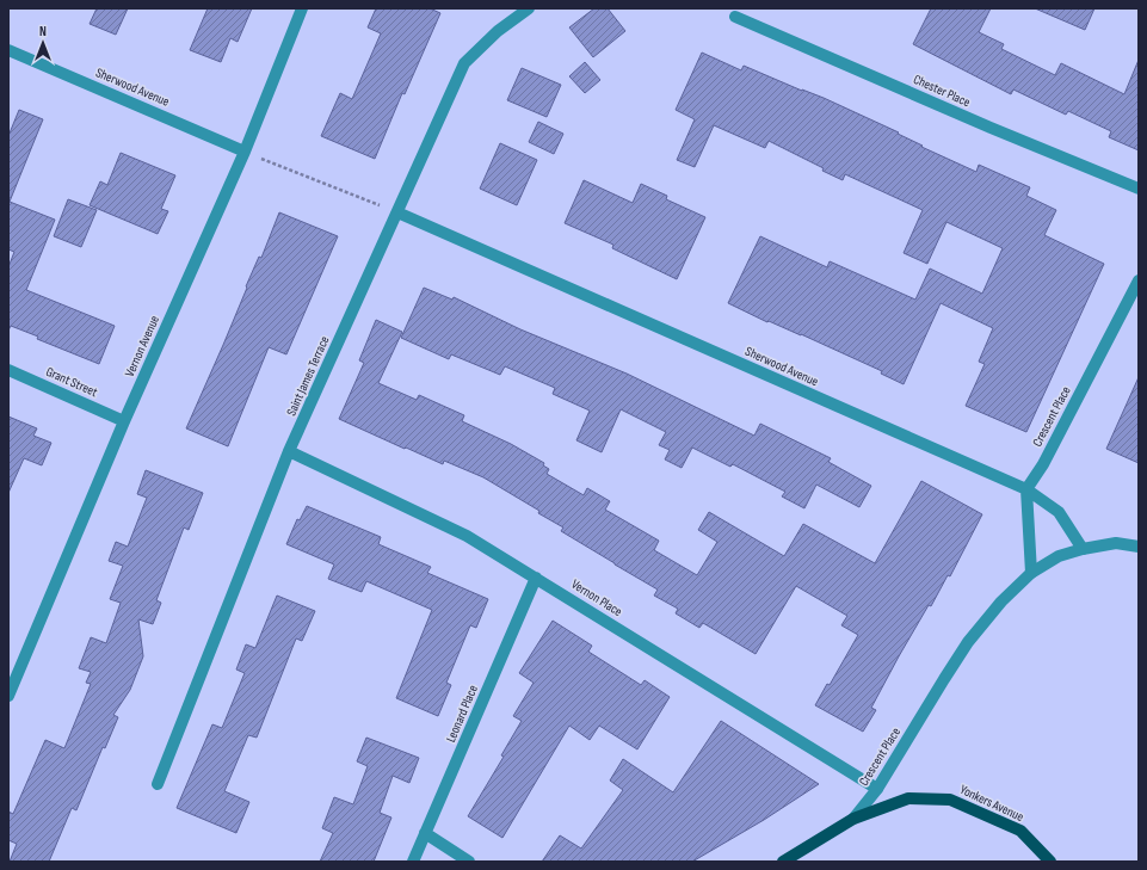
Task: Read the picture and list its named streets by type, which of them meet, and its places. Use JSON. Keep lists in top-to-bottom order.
{
  "streets": {
    "main road": ["Yonkers Avenue"],
    "street": [
      "Sherwood Avenue",
      "Chester Place",
      "Vernon Avenue",
      "Saint James Terrace",
      "Grant Street",
      "Crescent Place",
      "Vernon Place",
      "Leonard Place"
    ]
  },
  "crossings": [
    ["Sherwood Avenue", "Vernon Avenue"],
    ["Sherwood Avenue", "Saint James Terrace"],
    ["Sherwood Avenue", "Crescent Place"],
    ["Vernon Avenue", "Grant Street"],
    ["Saint James Terrace", "Vernon Place"],
    ["Crescent Place", "Vernon Place"],
    ["Crescent Place", "Yonkers Avenue"],
    ["Vernon Place", "Leonard Place"]
  ],
  "north": "top"
}
